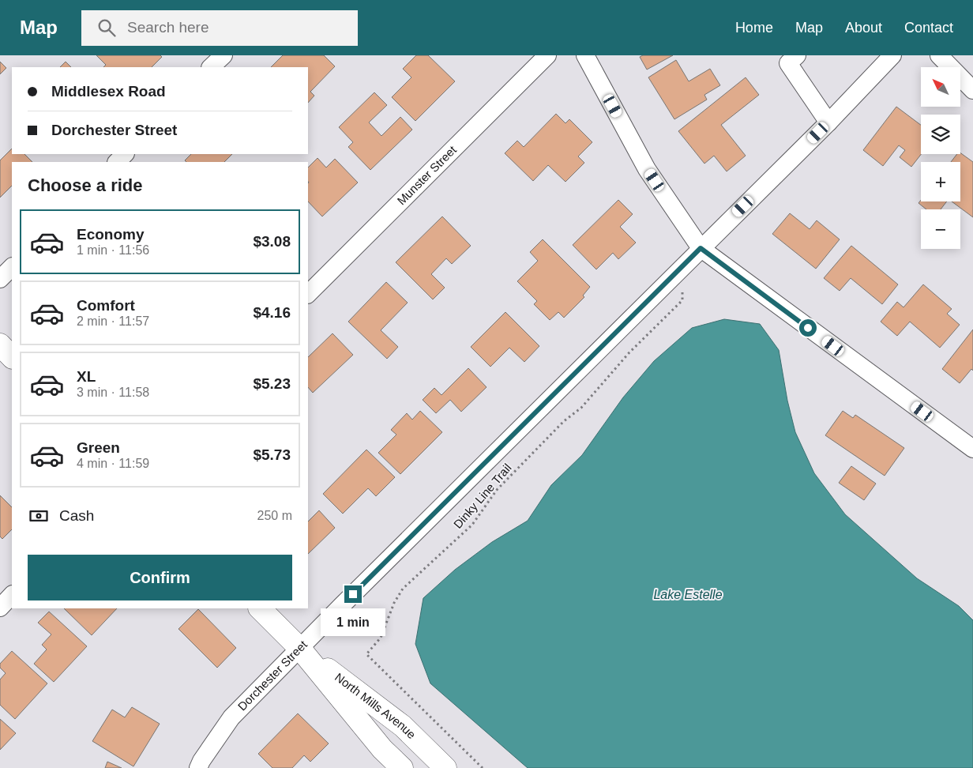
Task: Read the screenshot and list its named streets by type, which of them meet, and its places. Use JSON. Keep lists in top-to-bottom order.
{
  "streets": {
    "main road": ["North Mills Avenue"],
    "street": ["Munster Street", "Dorchester Street"],
    "path": ["Dinky Line Trail"]
  },
  "crossings": [
    ["Dinky Line Trail", "Dorchester Street"],
    ["Dorchester Street", "North Mills Avenue"]
  ],
  "water": ["Lake Estelle"],
  "north": "top left",
  "page": {
    "header": "Map",
    "search": "Search here",
    "nav": [
      "Home",
      "Map",
      "About",
      "Contact"
    ],
    "map_buttons": ["+", "−"],
    "banner": ["Middlesex Road", "Dorchester Street"],
    "heading": "Choose a ride",
    "list": [
      {
        "name": "Economy",
        "note": "1 min · 11:56",
        "value": "$3.08"
      },
      {
        "name": "Comfort",
        "note": "2 min · 11:57",
        "value": "$4.16"
      },
      {
        "name": "XL",
        "note": "3 min · 11:58",
        "value": "$5.23"
      },
      {
        "name": "Green",
        "note": "4 min · 11:59",
        "value": "$5.73"
      }
    ],
    "pay": ["Cash", "250 m"],
    "buttons": "Confirm",
    "bubble": "1 min"
  }
}
